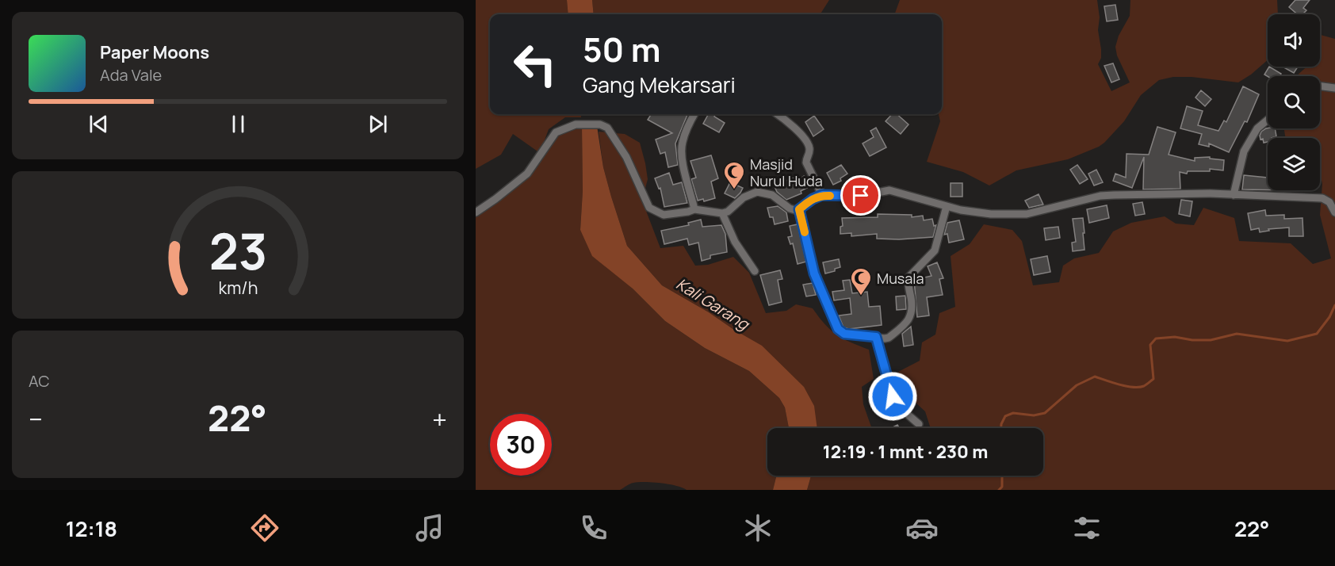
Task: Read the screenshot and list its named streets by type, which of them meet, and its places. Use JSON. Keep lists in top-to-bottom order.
{
  "water": ["Kali Garang"],
  "places": {
    "mosque": ["Masjid Nurul Huda", "Musala"]
  },
  "page": {
    "turn": ["50 m", "Gang Mekarsari"],
    "song": ["Paper Moons", "Ada Vale"],
    "tile": "AC",
    "heat": ["−", "22°", "+"],
    "limit": "30",
    "trip": "12:19 · 1 mnt · 230 m",
    "tabs": ["12:18", "22°"],
    "gauge": ["23", "km/h"]
  }
}
